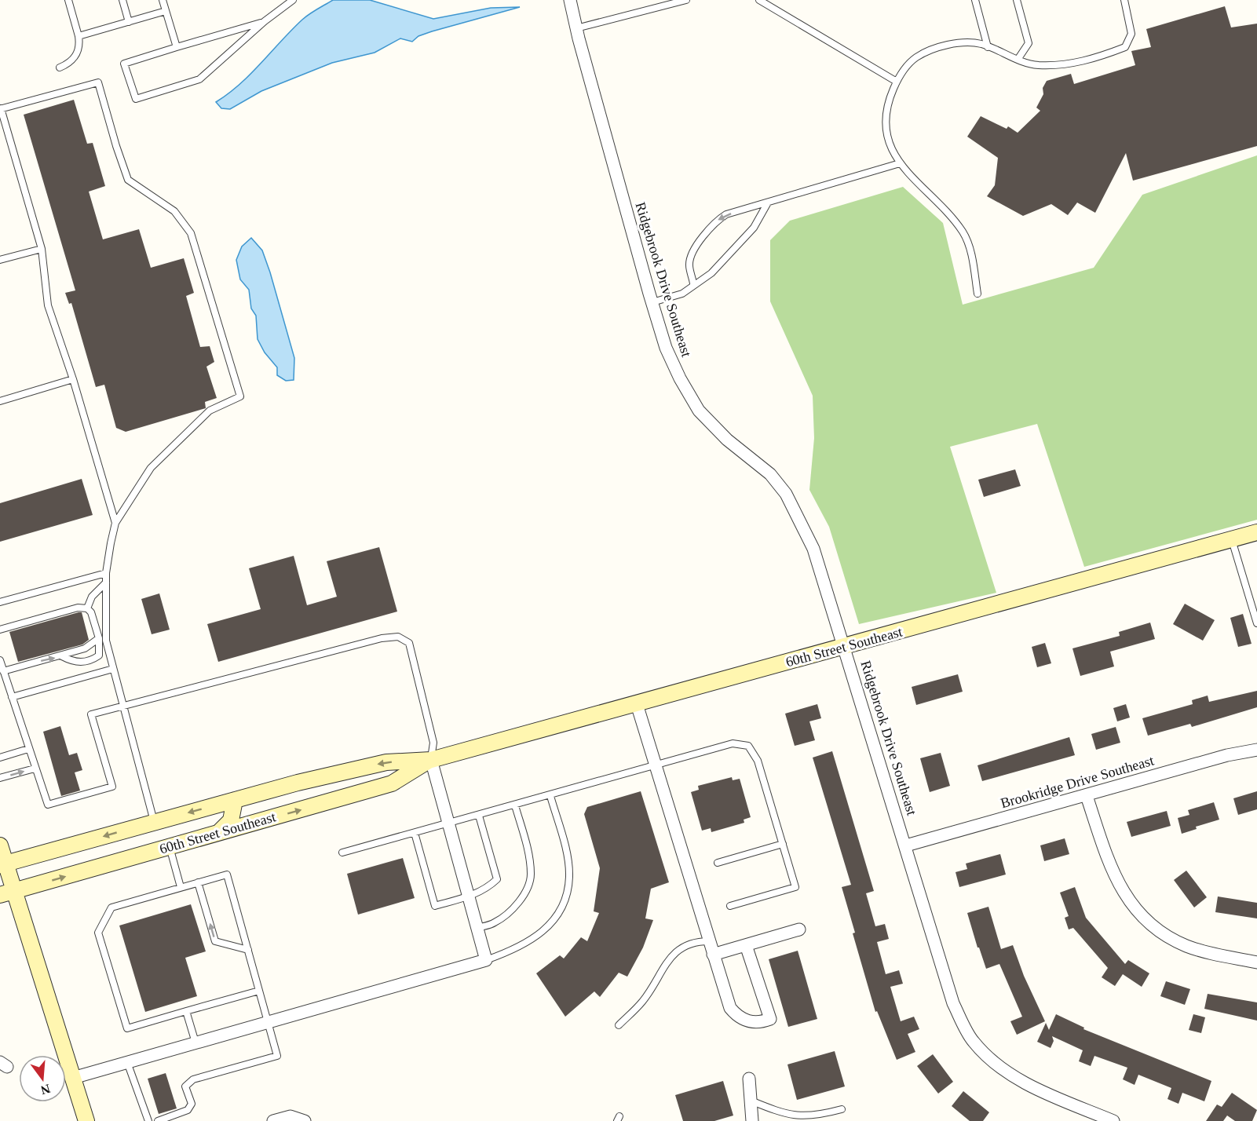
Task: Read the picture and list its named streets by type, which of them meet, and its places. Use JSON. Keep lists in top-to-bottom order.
{
  "streets": {
    "main road": ["60th Street Southeast"],
    "street": ["Ridgebrook Drive Southeast", "Brookridge Drive Southeast"]
  },
  "crossings": [
    ["Ridgebrook Drive Southeast", "60th Street Southeast"],
    ["Ridgebrook Drive Southeast", "Brookridge Drive Southeast"]
  ],
  "north": "bottom"
}
